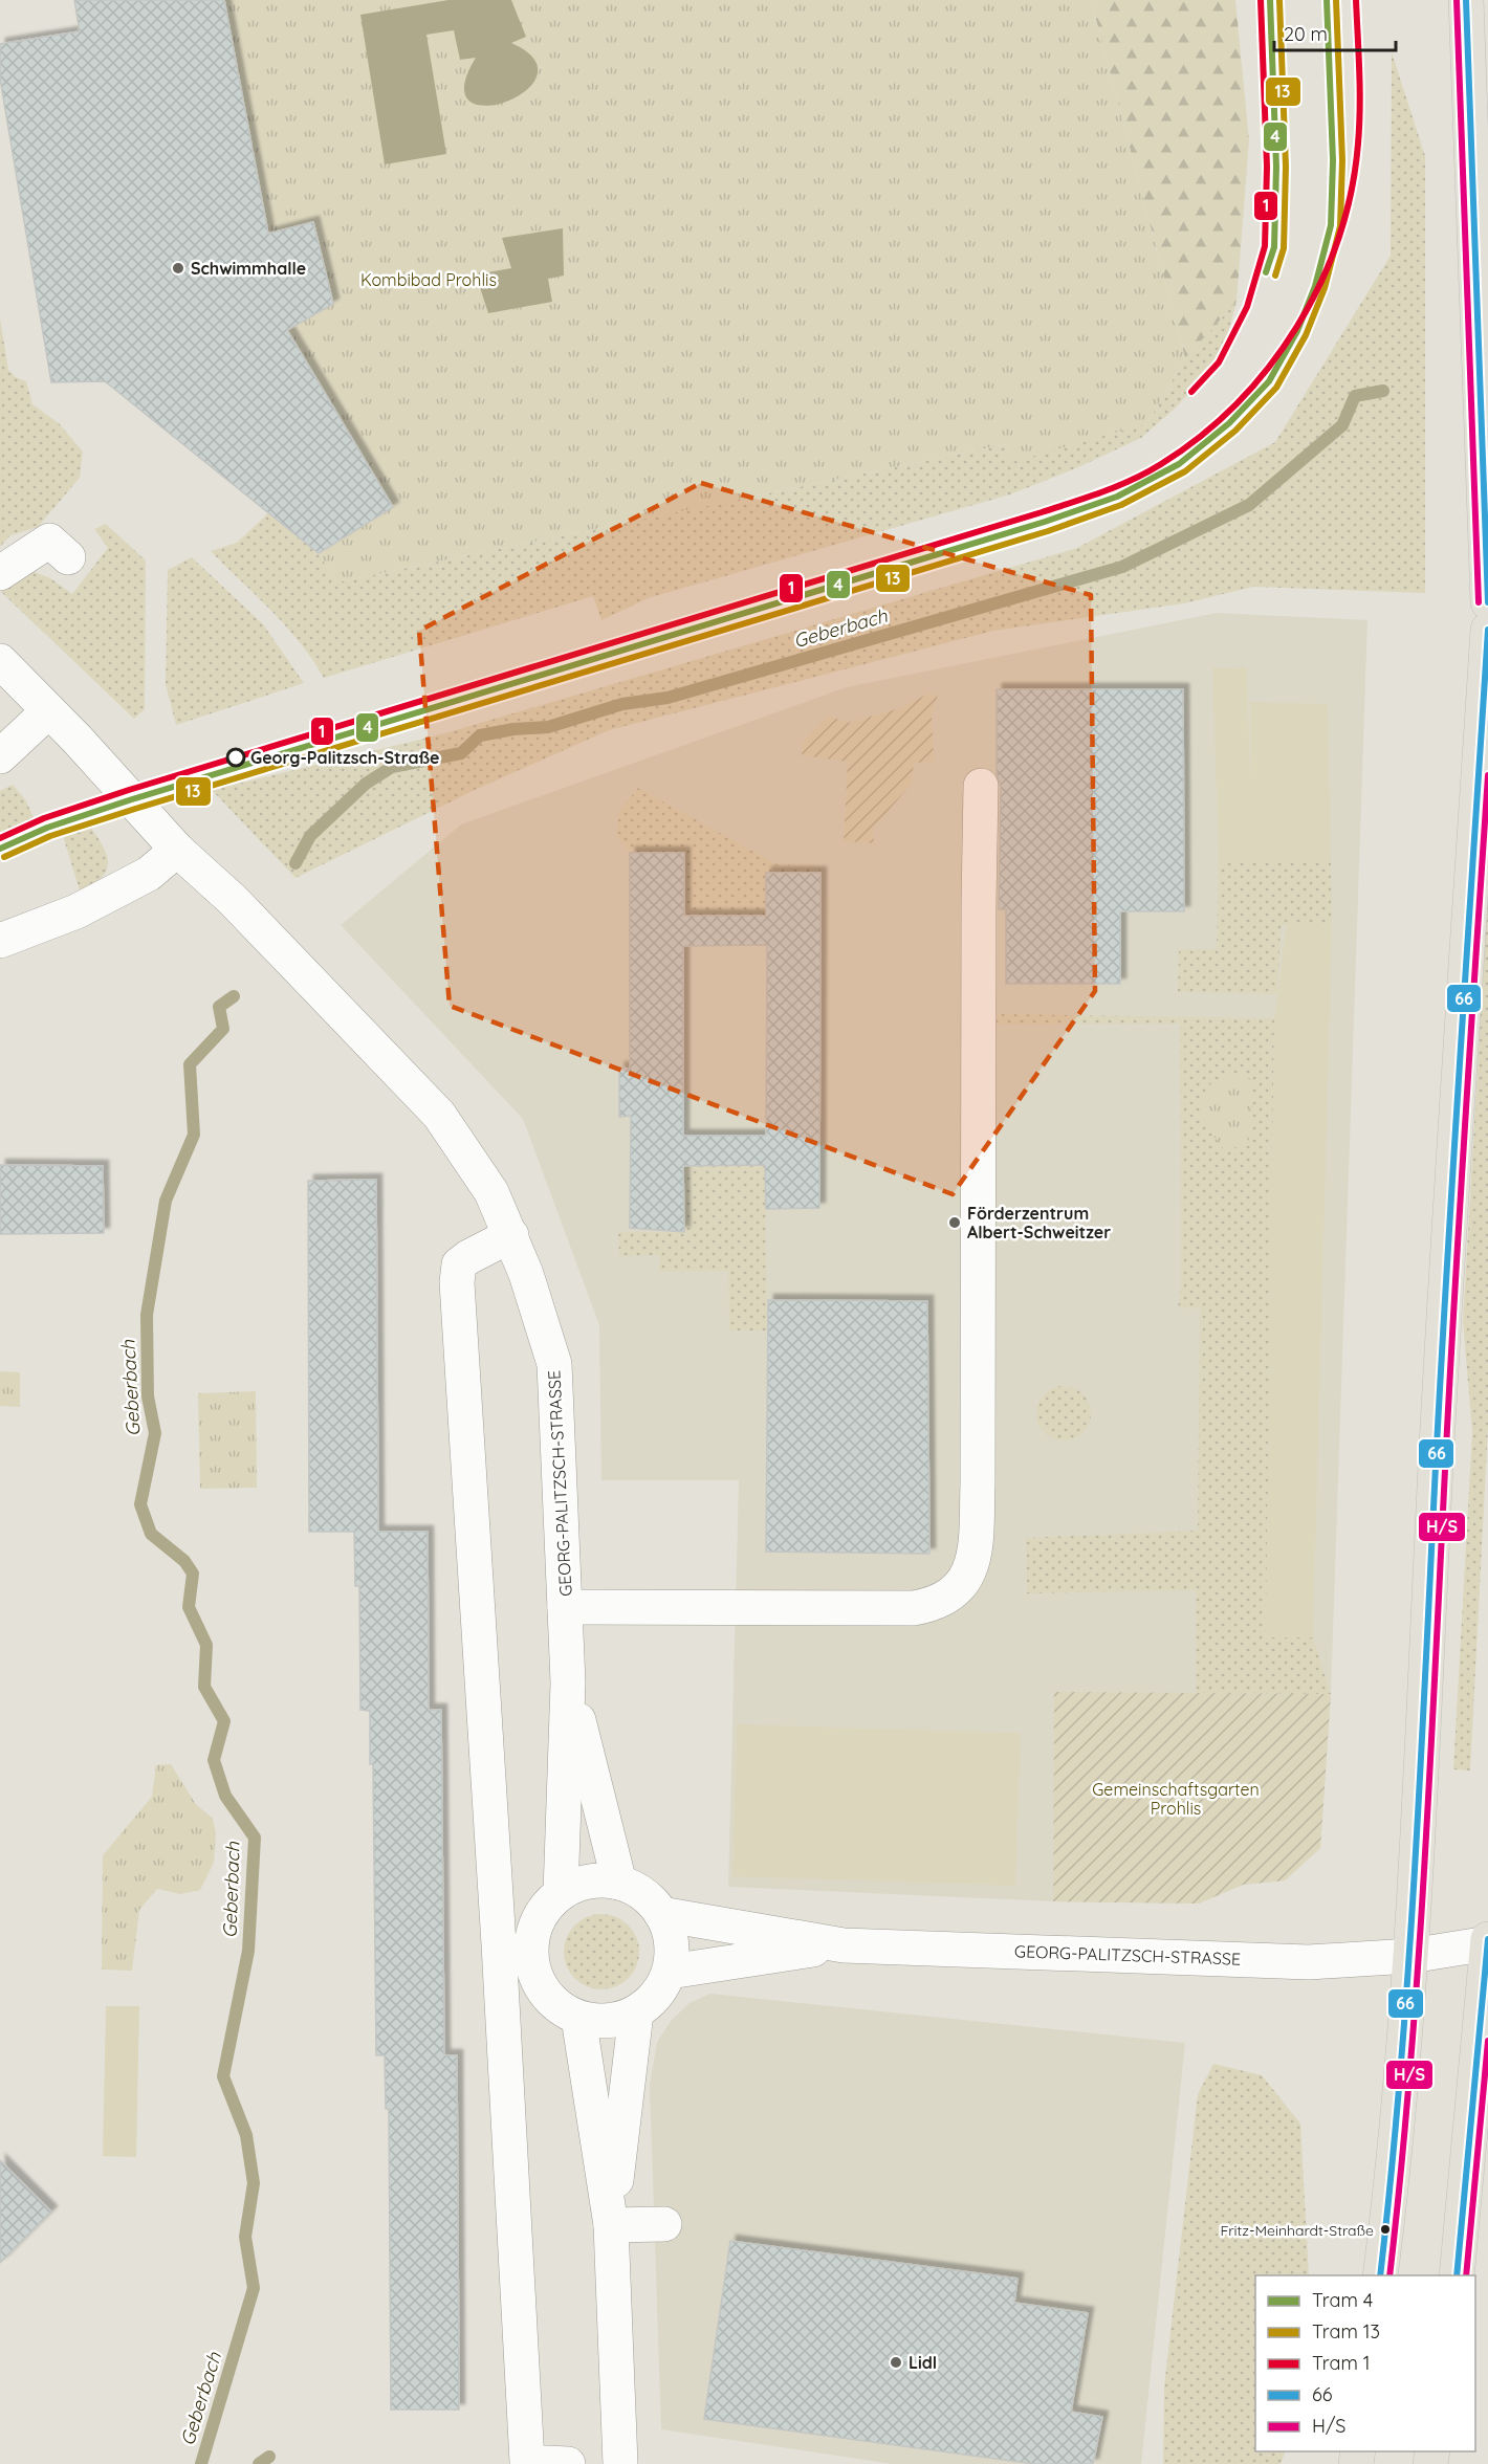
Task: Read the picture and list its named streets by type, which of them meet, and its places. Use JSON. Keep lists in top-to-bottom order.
{
  "streets": {
    "street": ["GEORG-PALITZSCH-STRASSE"]
  },
  "water": ["Geberbach"],
  "parks": ["Kombibad Prohlis", "Gemeinschaftsgarten Prohlis"],
  "places": [
    "Schwimmhalle",
    "Georg-Palitzsch-Straße",
    "Förderzentrum Albert-Schweitzer",
    "Fritz-Meinhardt-Straße",
    "Lidl"
  ],
  "lines": [
    "tram line 4",
    "tram line 13",
    "tram line 1",
    "transit line 66",
    "transit line H/S"
  ],
  "legend": [
    "Tram 4",
    "Tram 13",
    "Tram 1",
    "66",
    "H/S"
  ],
  "scale_bar": "20 m"
}
